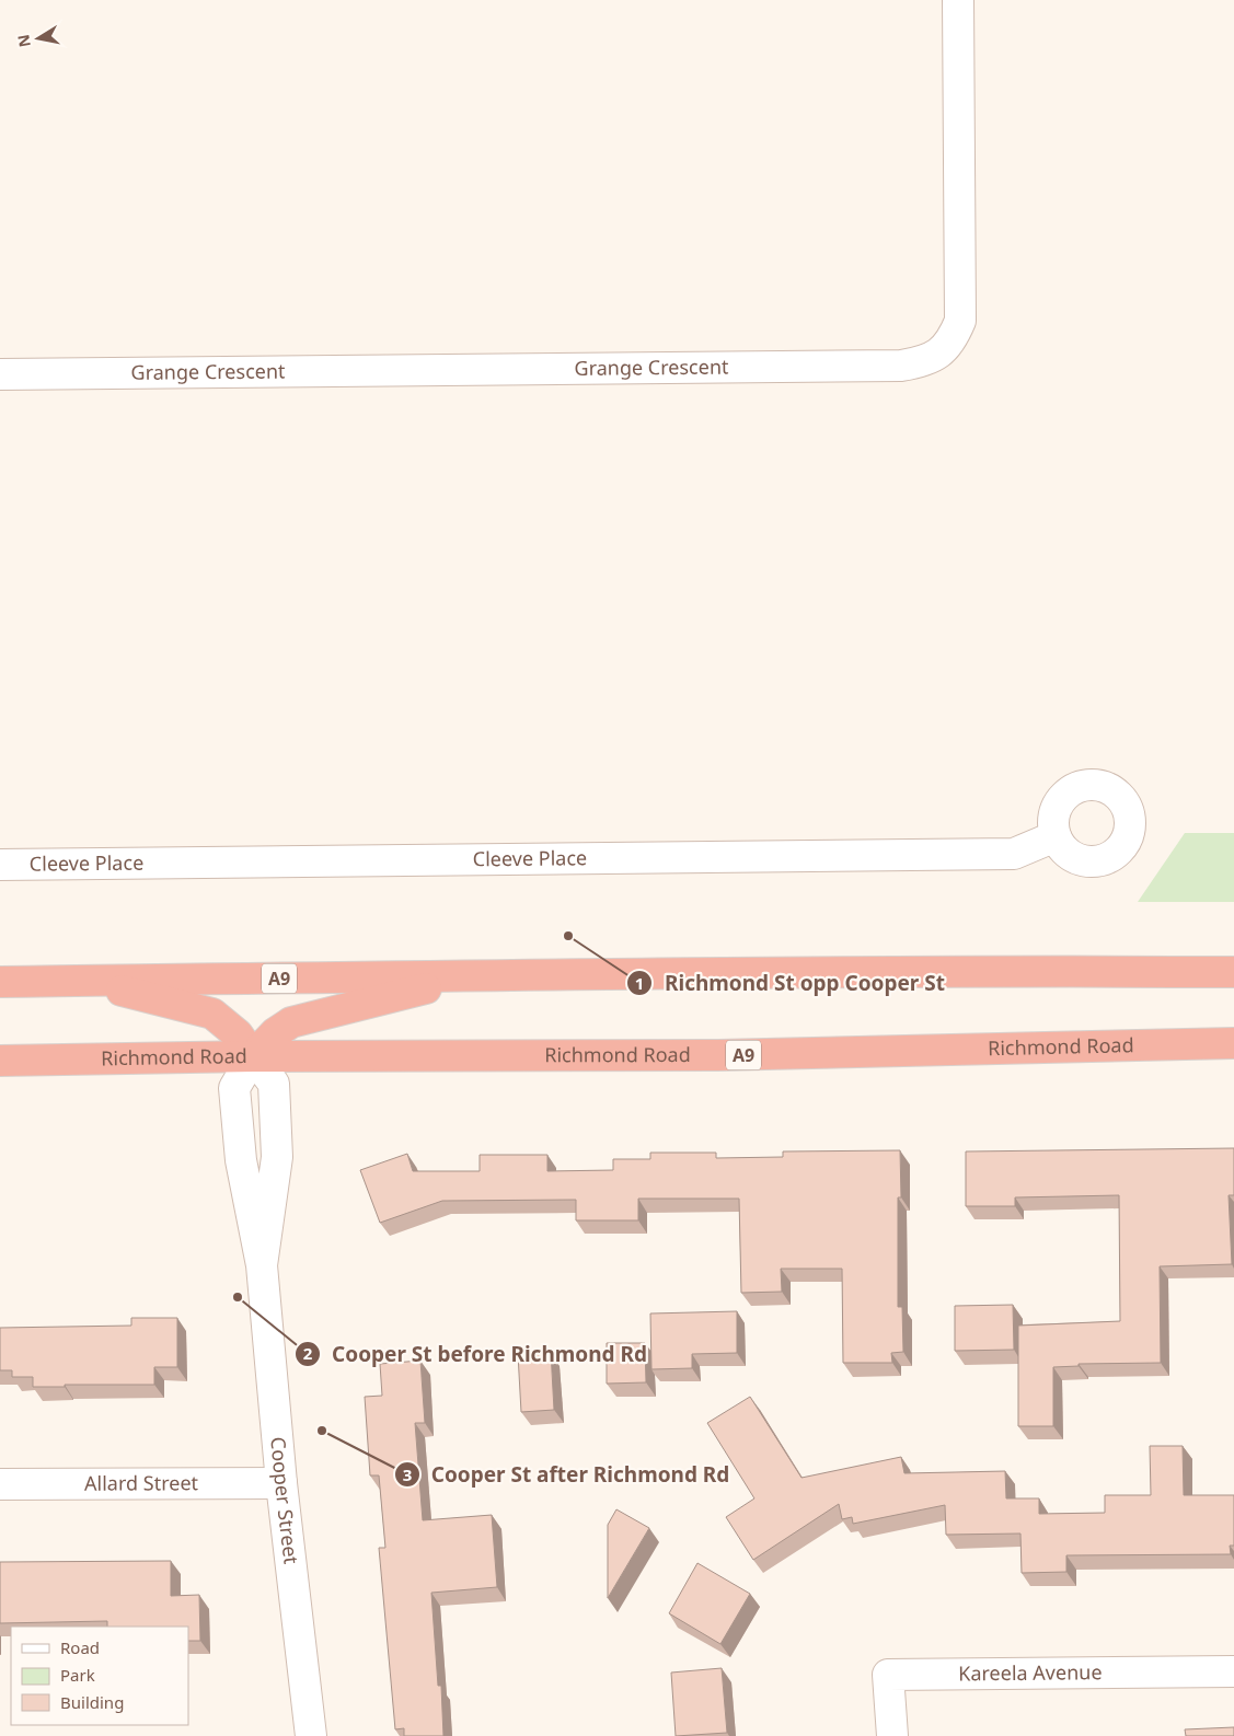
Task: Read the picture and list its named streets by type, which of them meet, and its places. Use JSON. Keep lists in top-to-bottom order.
{
  "streets": {
    "highway": ["A9", "Richmond Road"],
    "street": [
      "Grange Crescent",
      "Cleeve Place",
      "Allard Street",
      "Cooper Street",
      "Kareela Avenue"
    ]
  },
  "crossings": [
    ["Richmond Road", "Cooper Street"],
    ["Allard Street", "Cooper Street"]
  ],
  "places": ["Richmond St opp Cooper St", "Cooper St before Richmond Rd", "Cooper St after Richmond Rd"],
  "legend": ["Road", "Park", "Building"],
  "north": "left"
}
